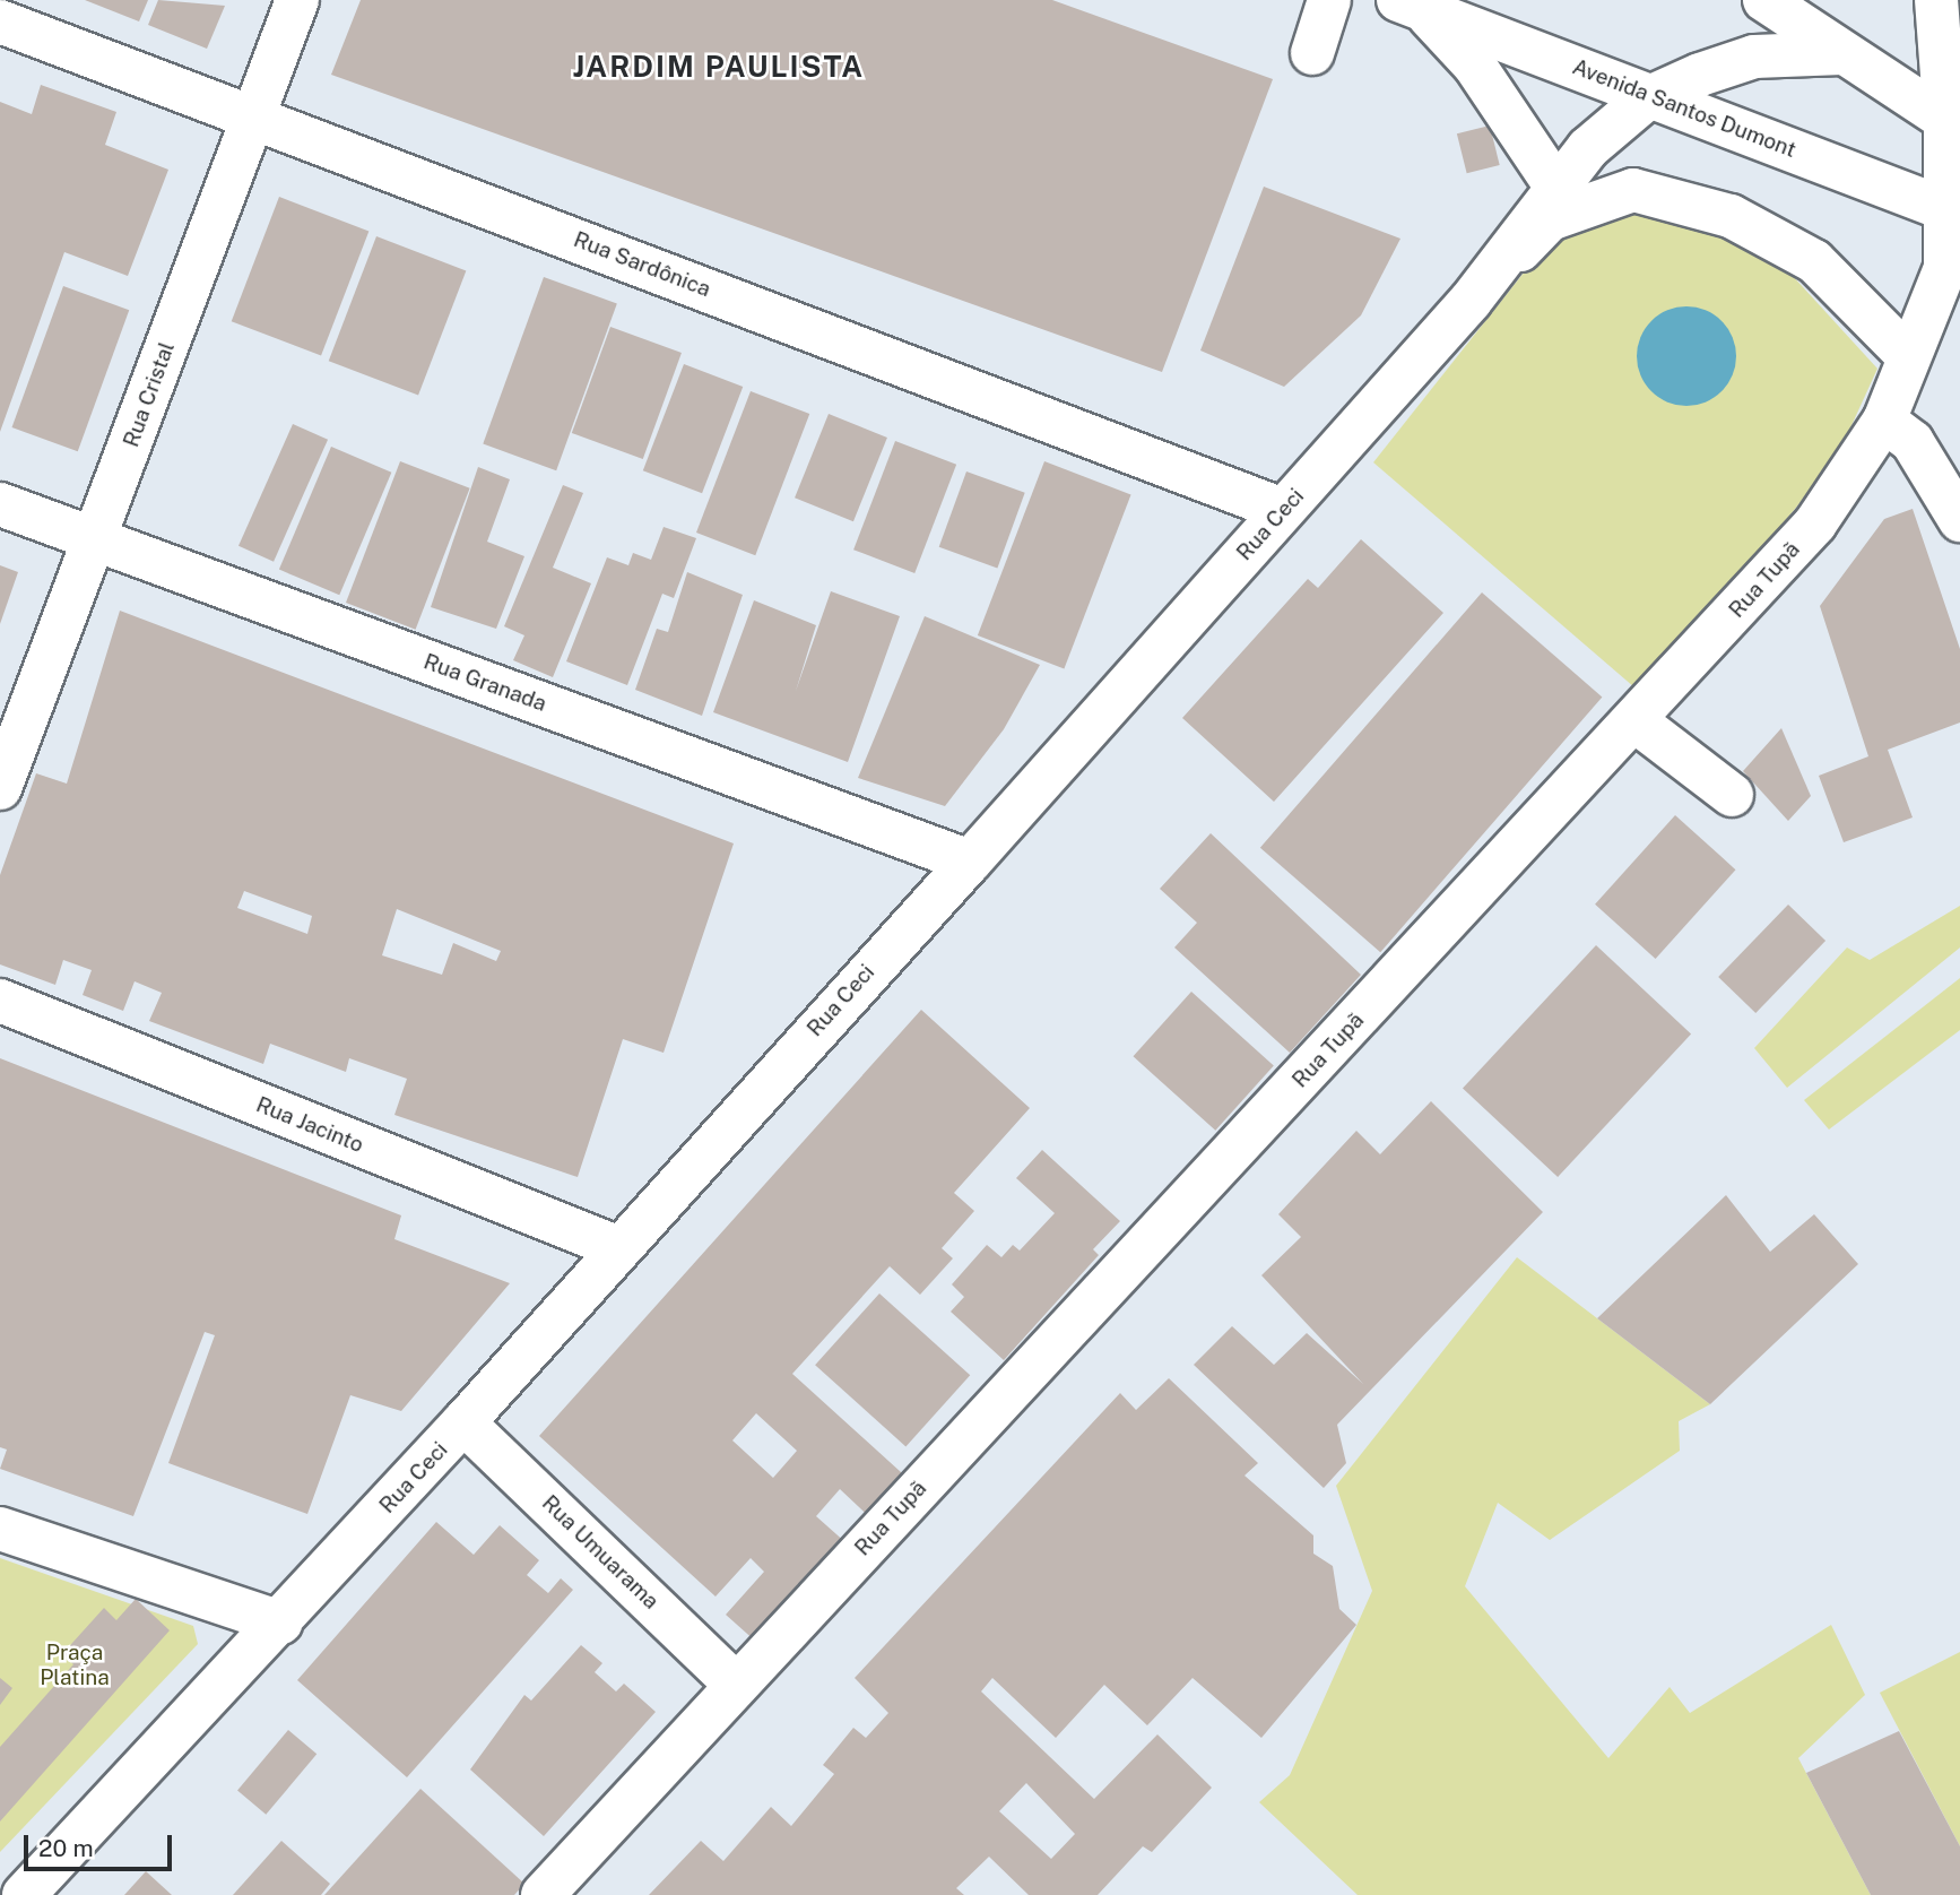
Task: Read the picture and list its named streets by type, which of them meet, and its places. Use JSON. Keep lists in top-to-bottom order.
{
  "streets": {
    "main road": [
      "Avenida Santos Dumont",
      "Rua Sardônica",
      "Rua Cristal",
      "Rua Ceci",
      "Rua Tupã",
      "Rua Granada",
      "Rua Jacinto",
      "Rua Umuarama"
    ]
  },
  "crossings": [
    ["Avenida Santos Dumont", "Rua Ceci"],
    ["Avenida Santos Dumont", "Rua Tupã"],
    ["Rua Sardônica", "Rua Cristal"],
    ["Rua Sardônica", "Rua Ceci"],
    ["Rua Cristal", "Rua Granada"],
    ["Rua Ceci", "Rua Granada"],
    ["Rua Ceci", "Rua Jacinto"],
    ["Rua Ceci", "Rua Umuarama"],
    ["Rua Tupã", "Rua Umuarama"]
  ],
  "districts": ["JARDIM PAULISTA"],
  "parks": ["Praça Platina"],
  "scale_bar": "20 m"
}
